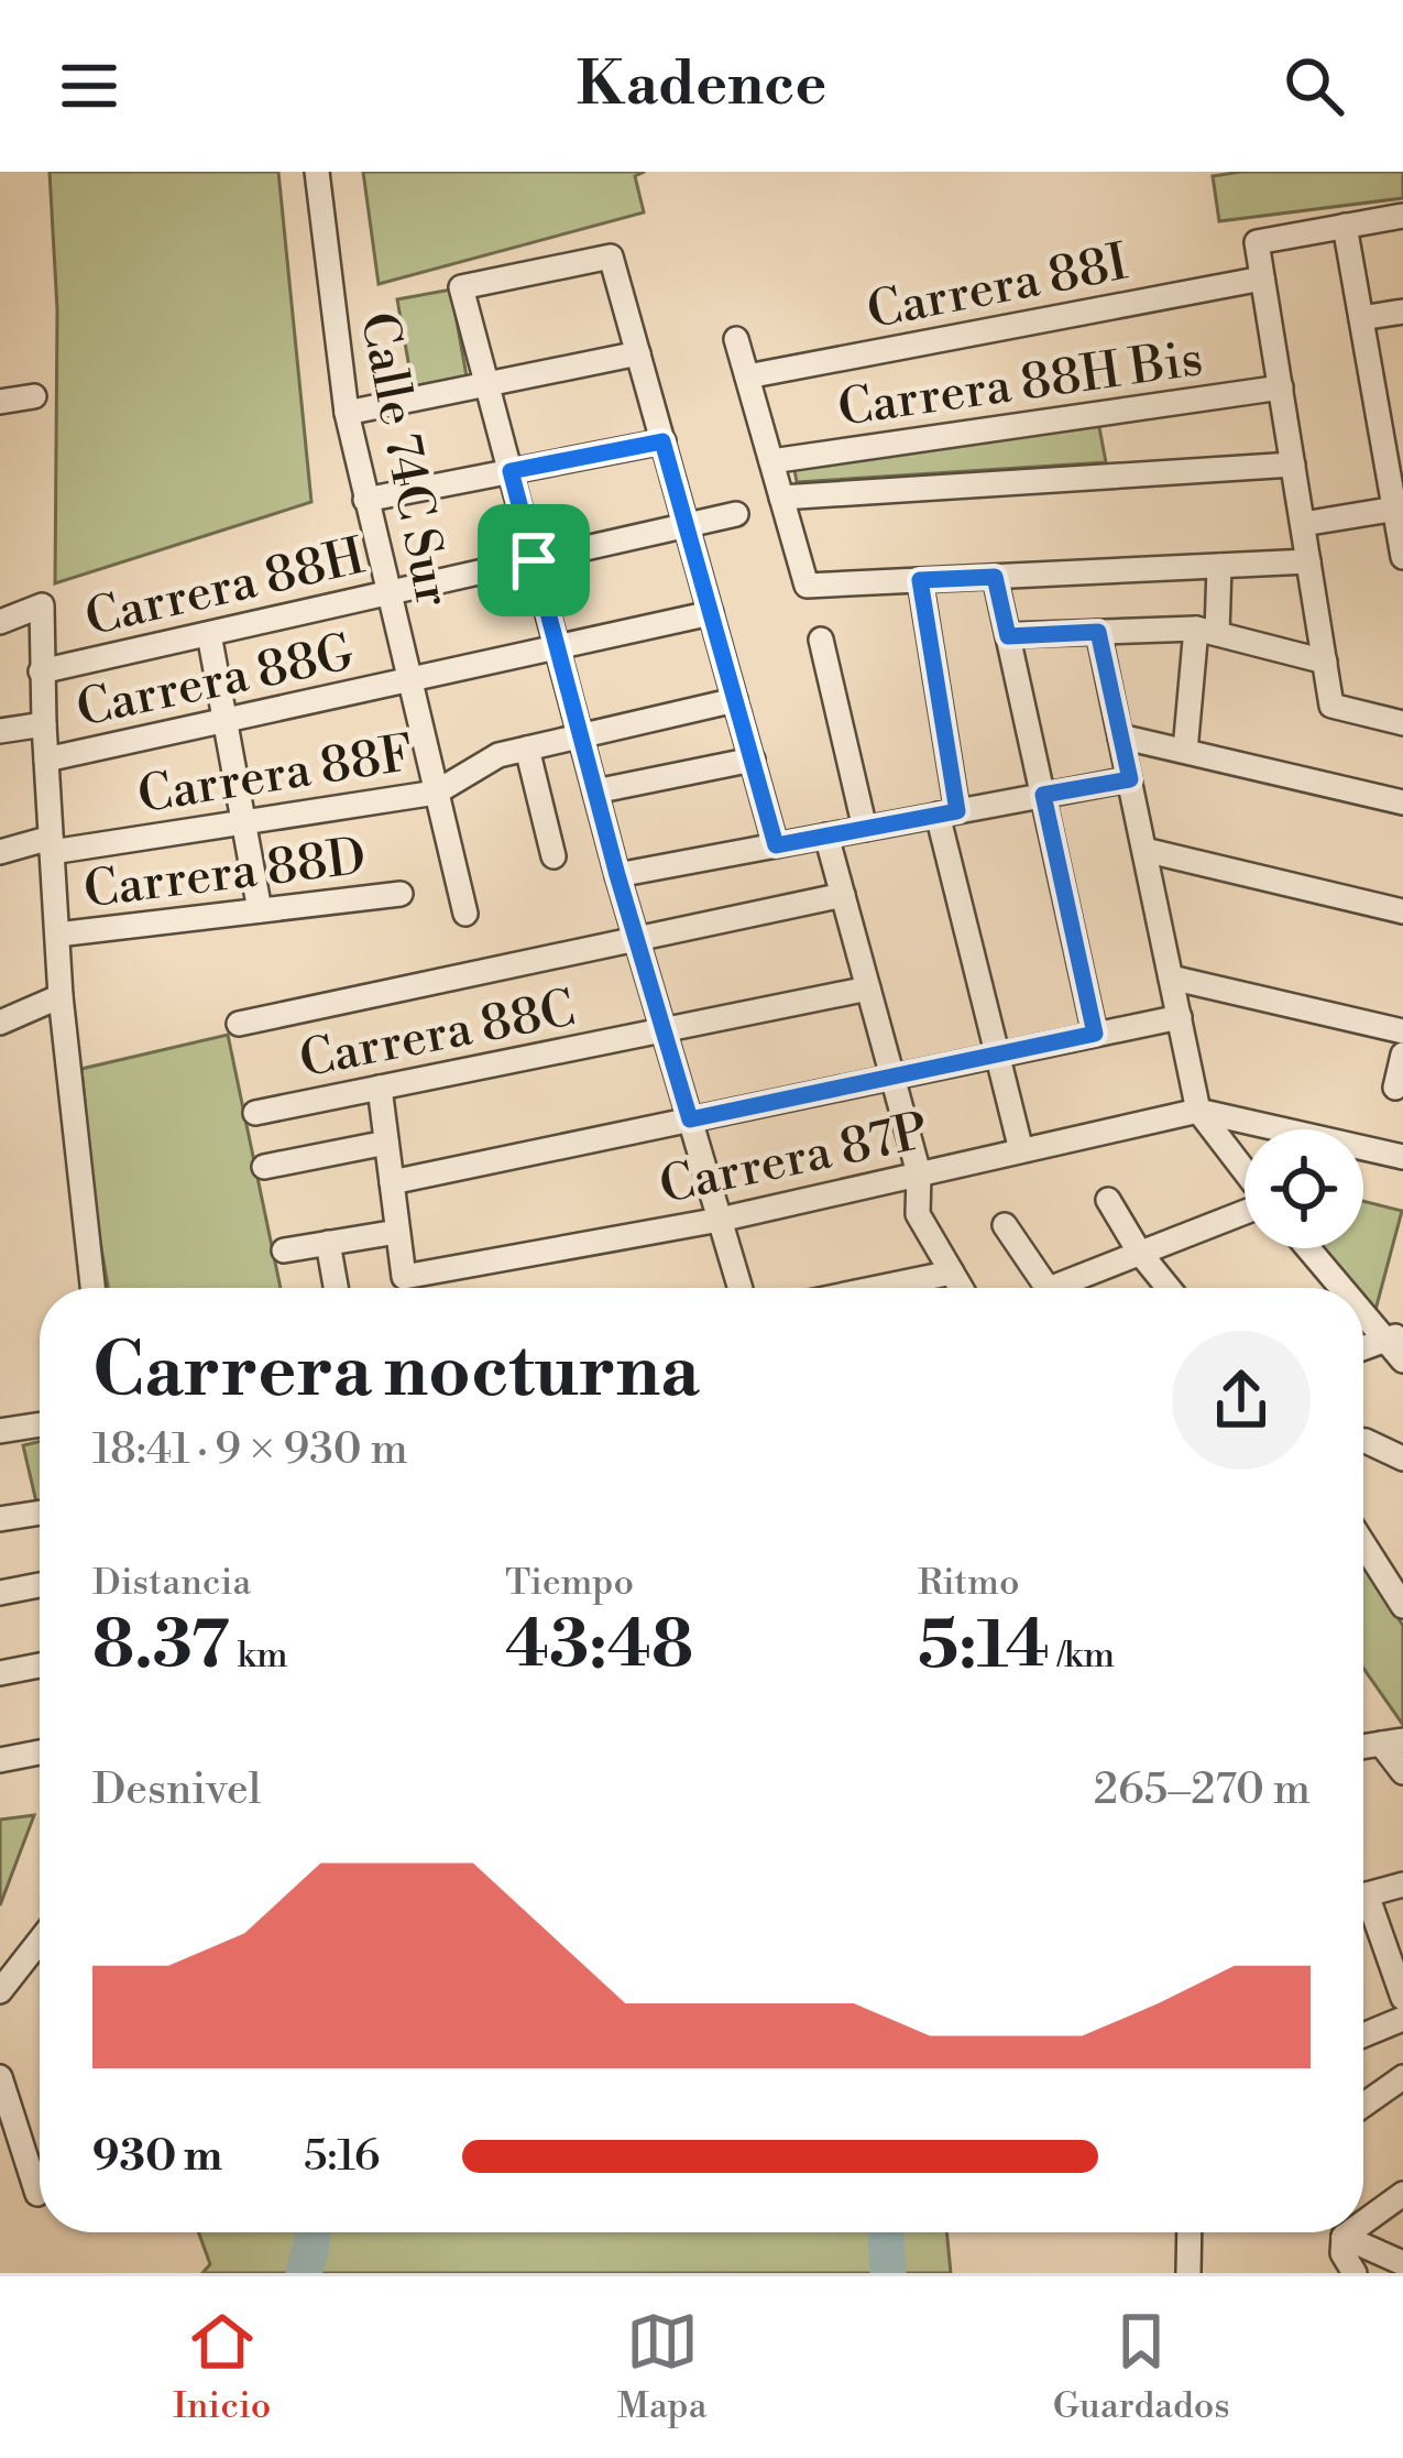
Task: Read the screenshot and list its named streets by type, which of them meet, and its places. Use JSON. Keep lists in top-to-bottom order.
{
  "streets": {
    "street": [
      "Carrera 88I",
      "Carrera 88H Bis",
      "Calle 74C Sur",
      "Carrera 88H",
      "Carrera 88G",
      "Carrera 88F",
      "Carrera 88D",
      "Carrera 88C",
      "Carrera 87P"
    ]
  },
  "crossings": [
    ["Calle 74C Sur", "Carrera 88H"],
    ["Calle 74C Sur", "Carrera 88G"],
    ["Calle 74C Sur", "Carrera 88F"]
  ],
  "page": {
    "header": "Kadence",
    "heading": ["Carrera nocturna", "18:41 · 9 × 930 m"],
    "stats": [
      ["Distancia", "8.37 km"],
      ["Tiempo", "43:48"],
      ["Ritmo", "5:14 /km"]
    ],
    "chart": ["Desnivel", "265–270 m"],
    "list": [
      {
        "name": "930 m",
        "note": "5:16"
      }
    ],
    "tabs": ["Inicio", "Mapa", "Guardados"]
  }
}
